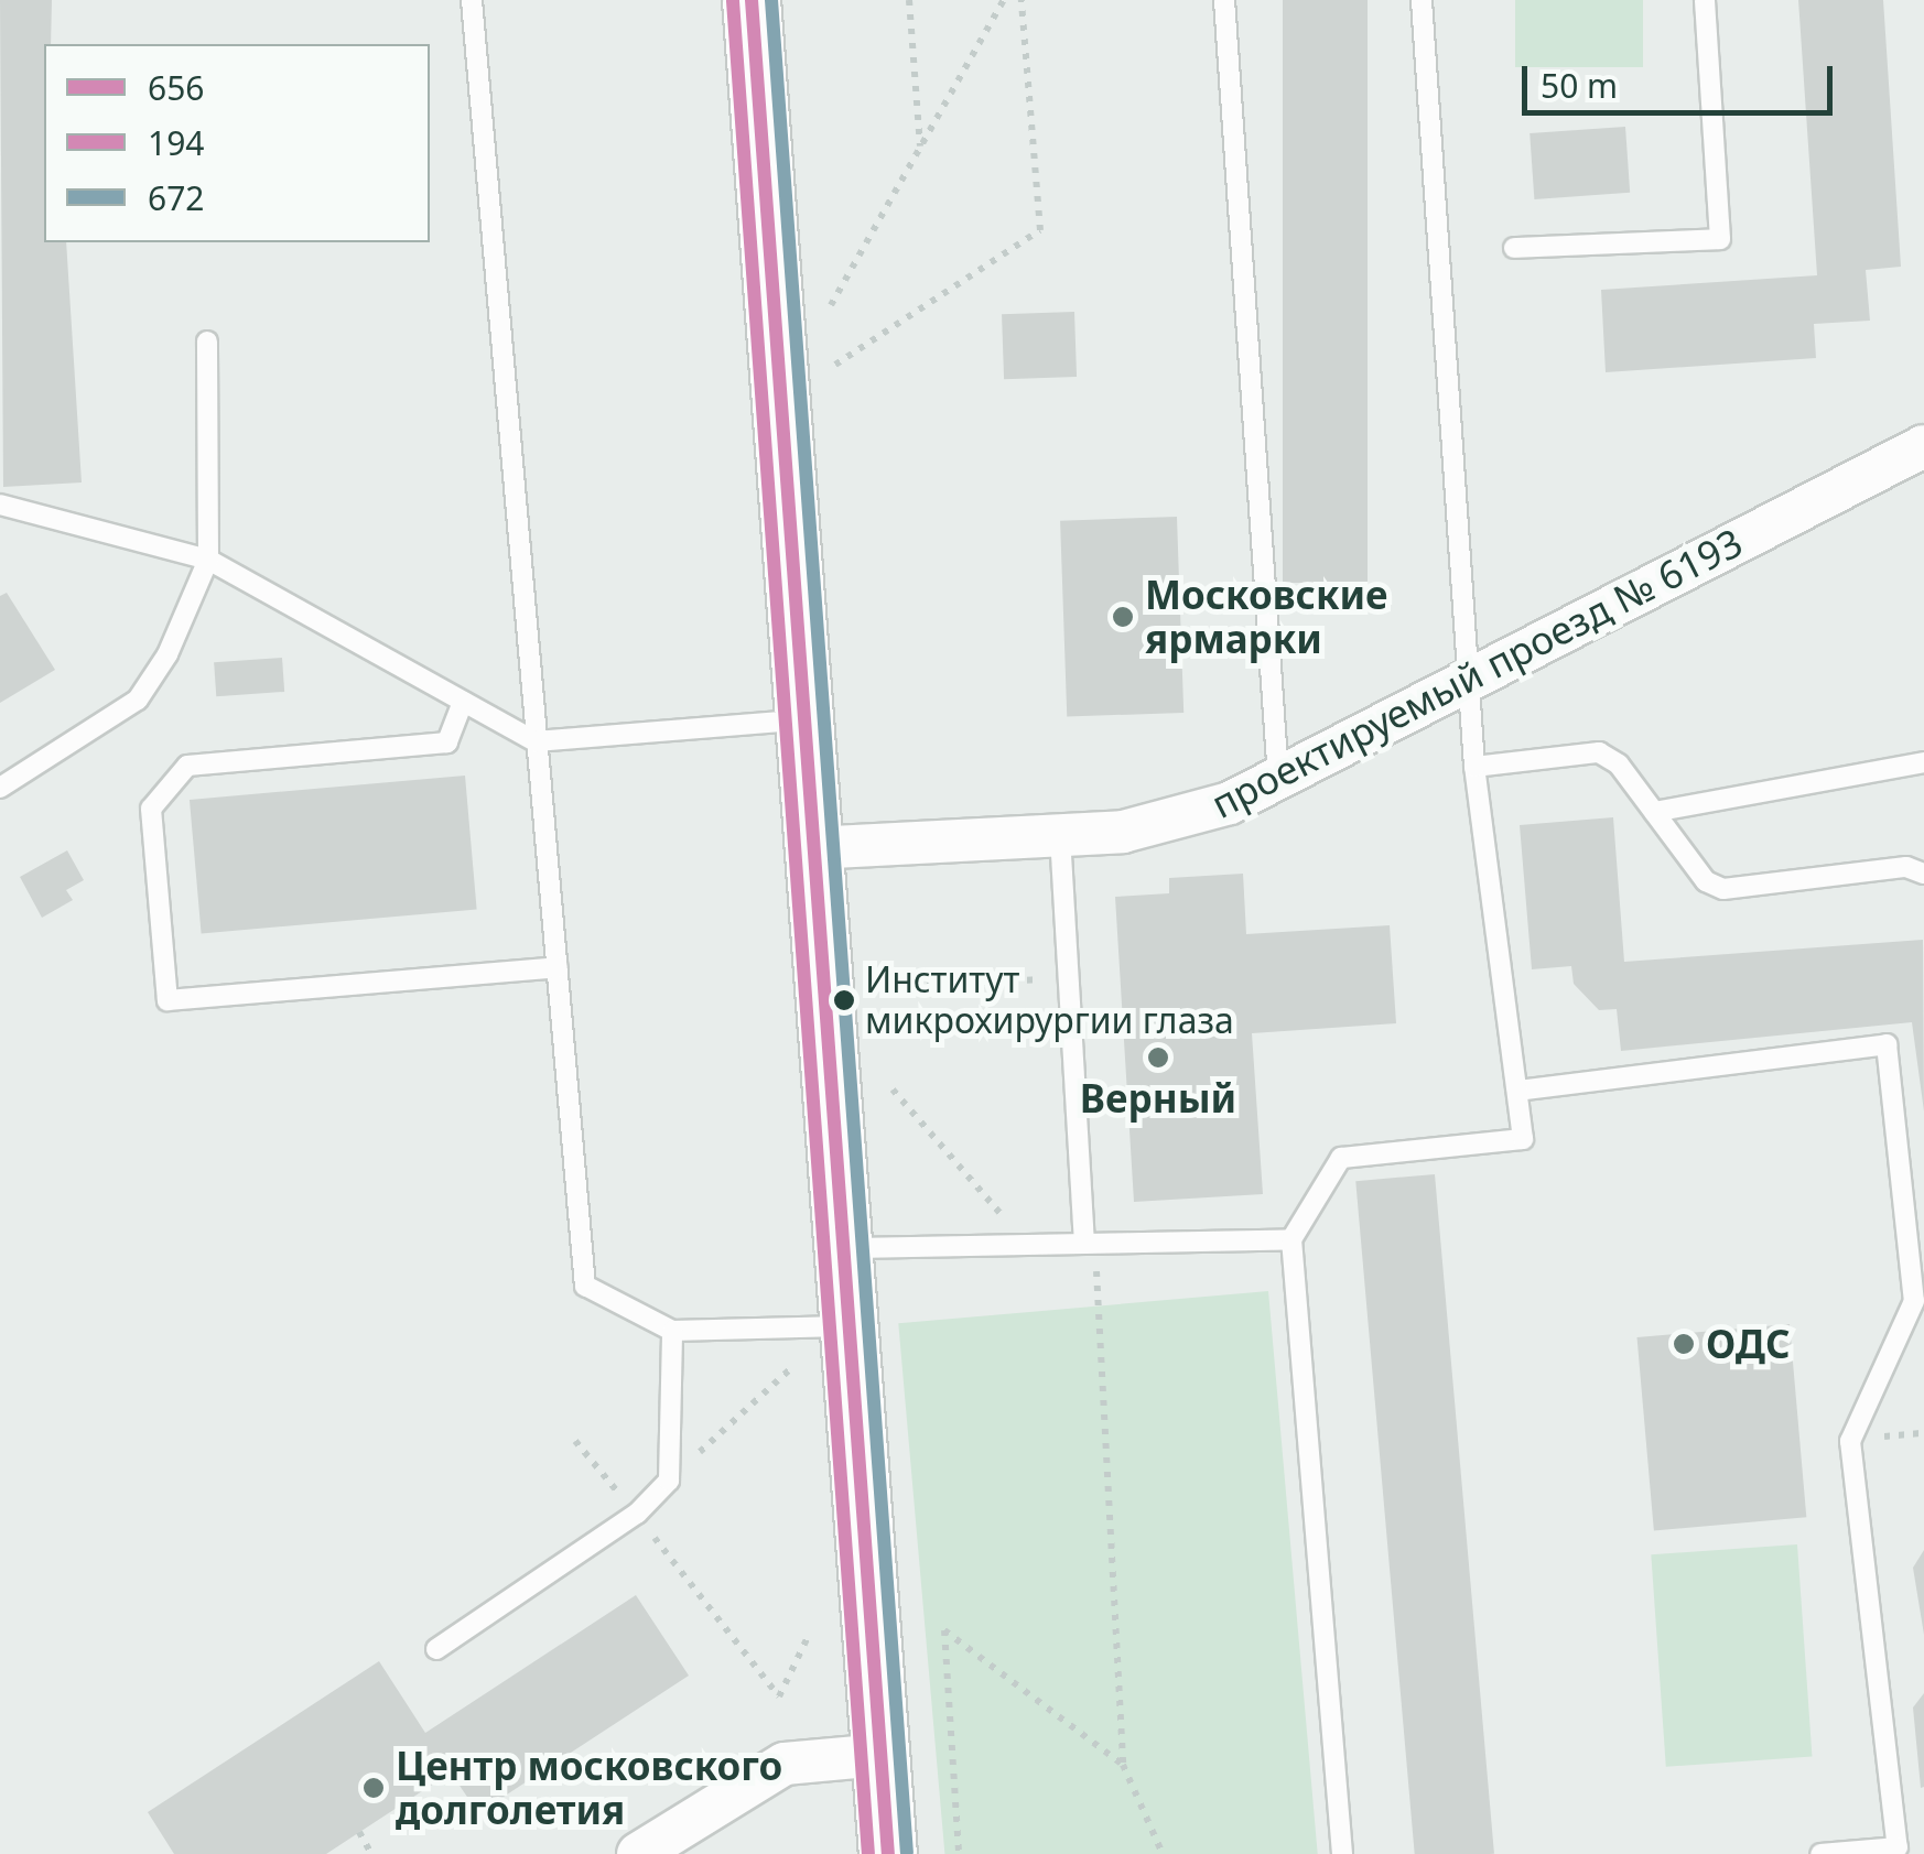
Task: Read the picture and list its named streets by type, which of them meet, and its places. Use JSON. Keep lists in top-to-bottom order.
{
  "streets": {
    "street": ["проектируемый проезд № 6193"]
  },
  "places": [
    "Московские ярмарки",
    "Институт микрохирургии глаза",
    "Верный",
    "ОДС",
    "Центр московского долголетия"
  ],
  "lines": ["transit line 656", "transit line 672", "transit line 194"],
  "legend": ["656", "194", "672"],
  "scale_bar": "50 m"
}
